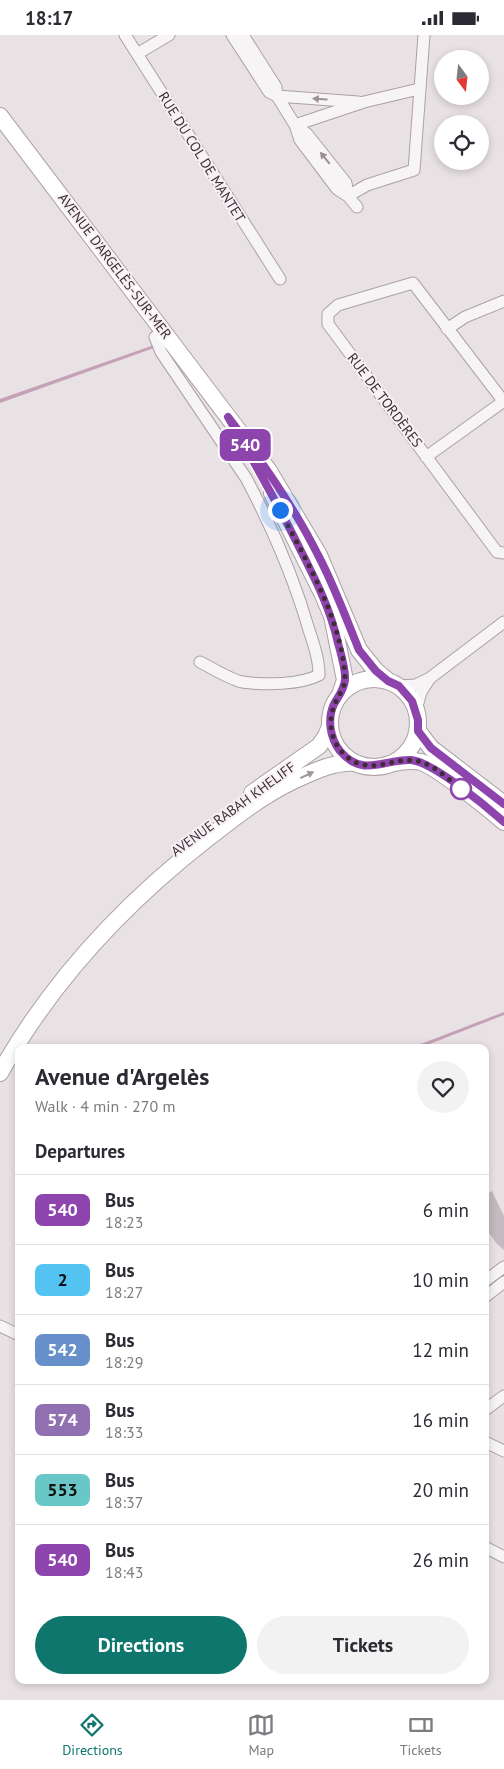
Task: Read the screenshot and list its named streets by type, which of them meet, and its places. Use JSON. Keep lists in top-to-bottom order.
{
  "streets": {
    "main road": ["AVENUE D'ARGELÈS-SUR-MER", "AVENUE RABAH KHELIFF"],
    "street": ["RUE DU COL DE MANTET", "RUE DE TORDÈRES"]
  },
  "crossings": [
    ["AVENUE D'ARGELÈS-SUR-MER", "AVENUE RABAH KHELIFF"]
  ],
  "lines": ["bus line 540"],
  "north": "bottom",
  "page": {
    "status": "18:17",
    "on_map": "540",
    "heading": [
      ["Avenue d'Argelès", "Walk · 4 min · 270 m"],
      "Departures"
    ],
    "list": [
      {
        "mark": "540",
        "name": "Bus",
        "note": "18:23",
        "value": "6 min"
      },
      {
        "mark": "2",
        "name": "Bus",
        "note": "18:27",
        "value": "10 min"
      },
      {
        "mark": "542",
        "name": "Bus",
        "note": "18:29",
        "value": "12 min"
      },
      {
        "mark": "574",
        "name": "Bus",
        "note": "18:33",
        "value": "16 min"
      },
      {
        "mark": "553",
        "name": "Bus",
        "note": "18:37",
        "value": "20 min"
      },
      {
        "mark": "540",
        "name": "Bus",
        "note": "18:43",
        "value": "26 min"
      }
    ],
    "buttons": ["Directions", "Tickets"],
    "tabs": ["Directions", "Map", "Tickets"]
  }
}
